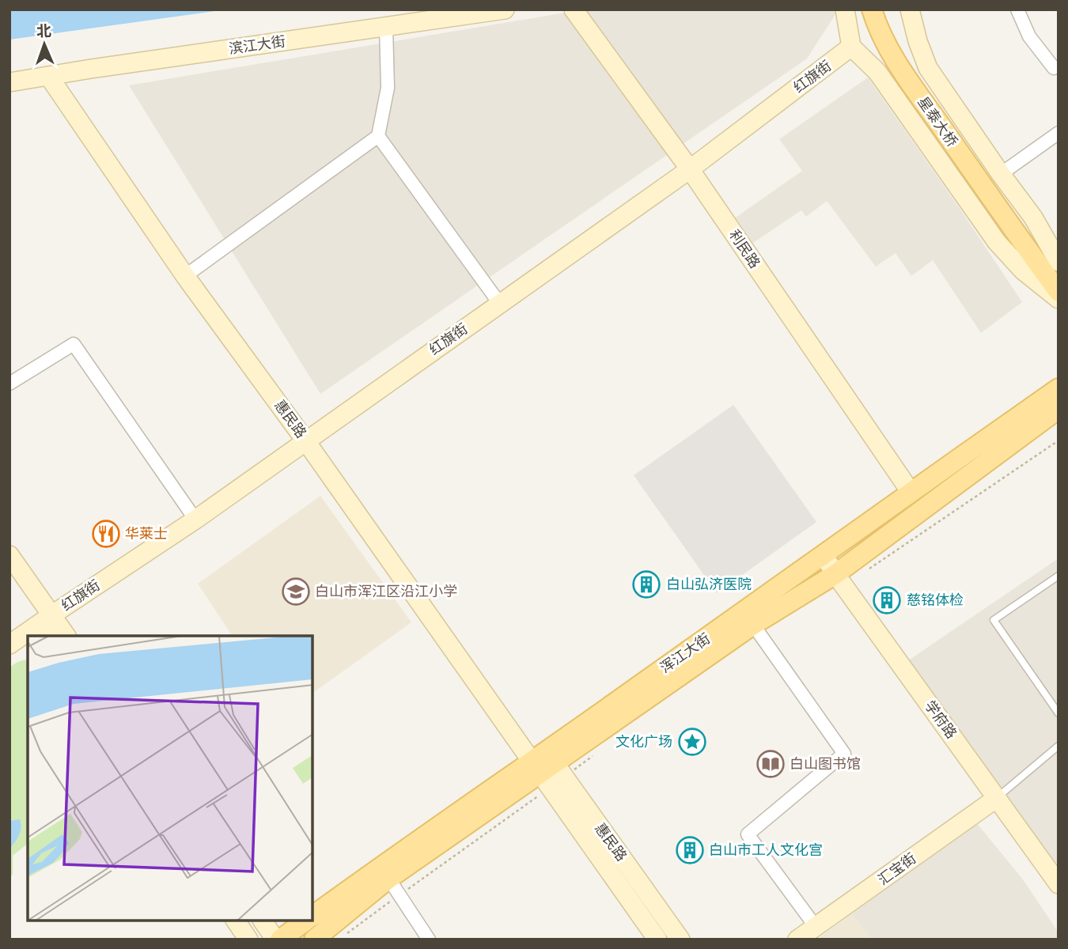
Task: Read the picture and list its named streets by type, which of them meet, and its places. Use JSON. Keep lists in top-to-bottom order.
{
  "streets": {
    "main road": ["星泰大桥", "浑江大街"],
    "street": [
      "滨江大街",
      "红旗街",
      "利民路",
      "惠民路",
      "学府路",
      "汇宝街"
    ]
  },
  "crossings": [
    ["滨江大街", "惠民路"],
    ["红旗街", "利民路"],
    ["红旗街", "惠民路"],
    ["利民路", "浑江大街"],
    ["惠民路", "浑江大街"],
    ["浑江大街", "学府路"],
    ["学府路", "汇宝街"]
  ],
  "places": {
    "restaurant": ["华莱士"],
    "building": ["白山弘济医院", "慈铭体检", "白山市工人文化宫"],
    "school or university": ["白山市浑江区沿江小学"],
    "place": ["文化广场"],
    "library": ["白山图书馆"]
  },
  "north": "top"
}
